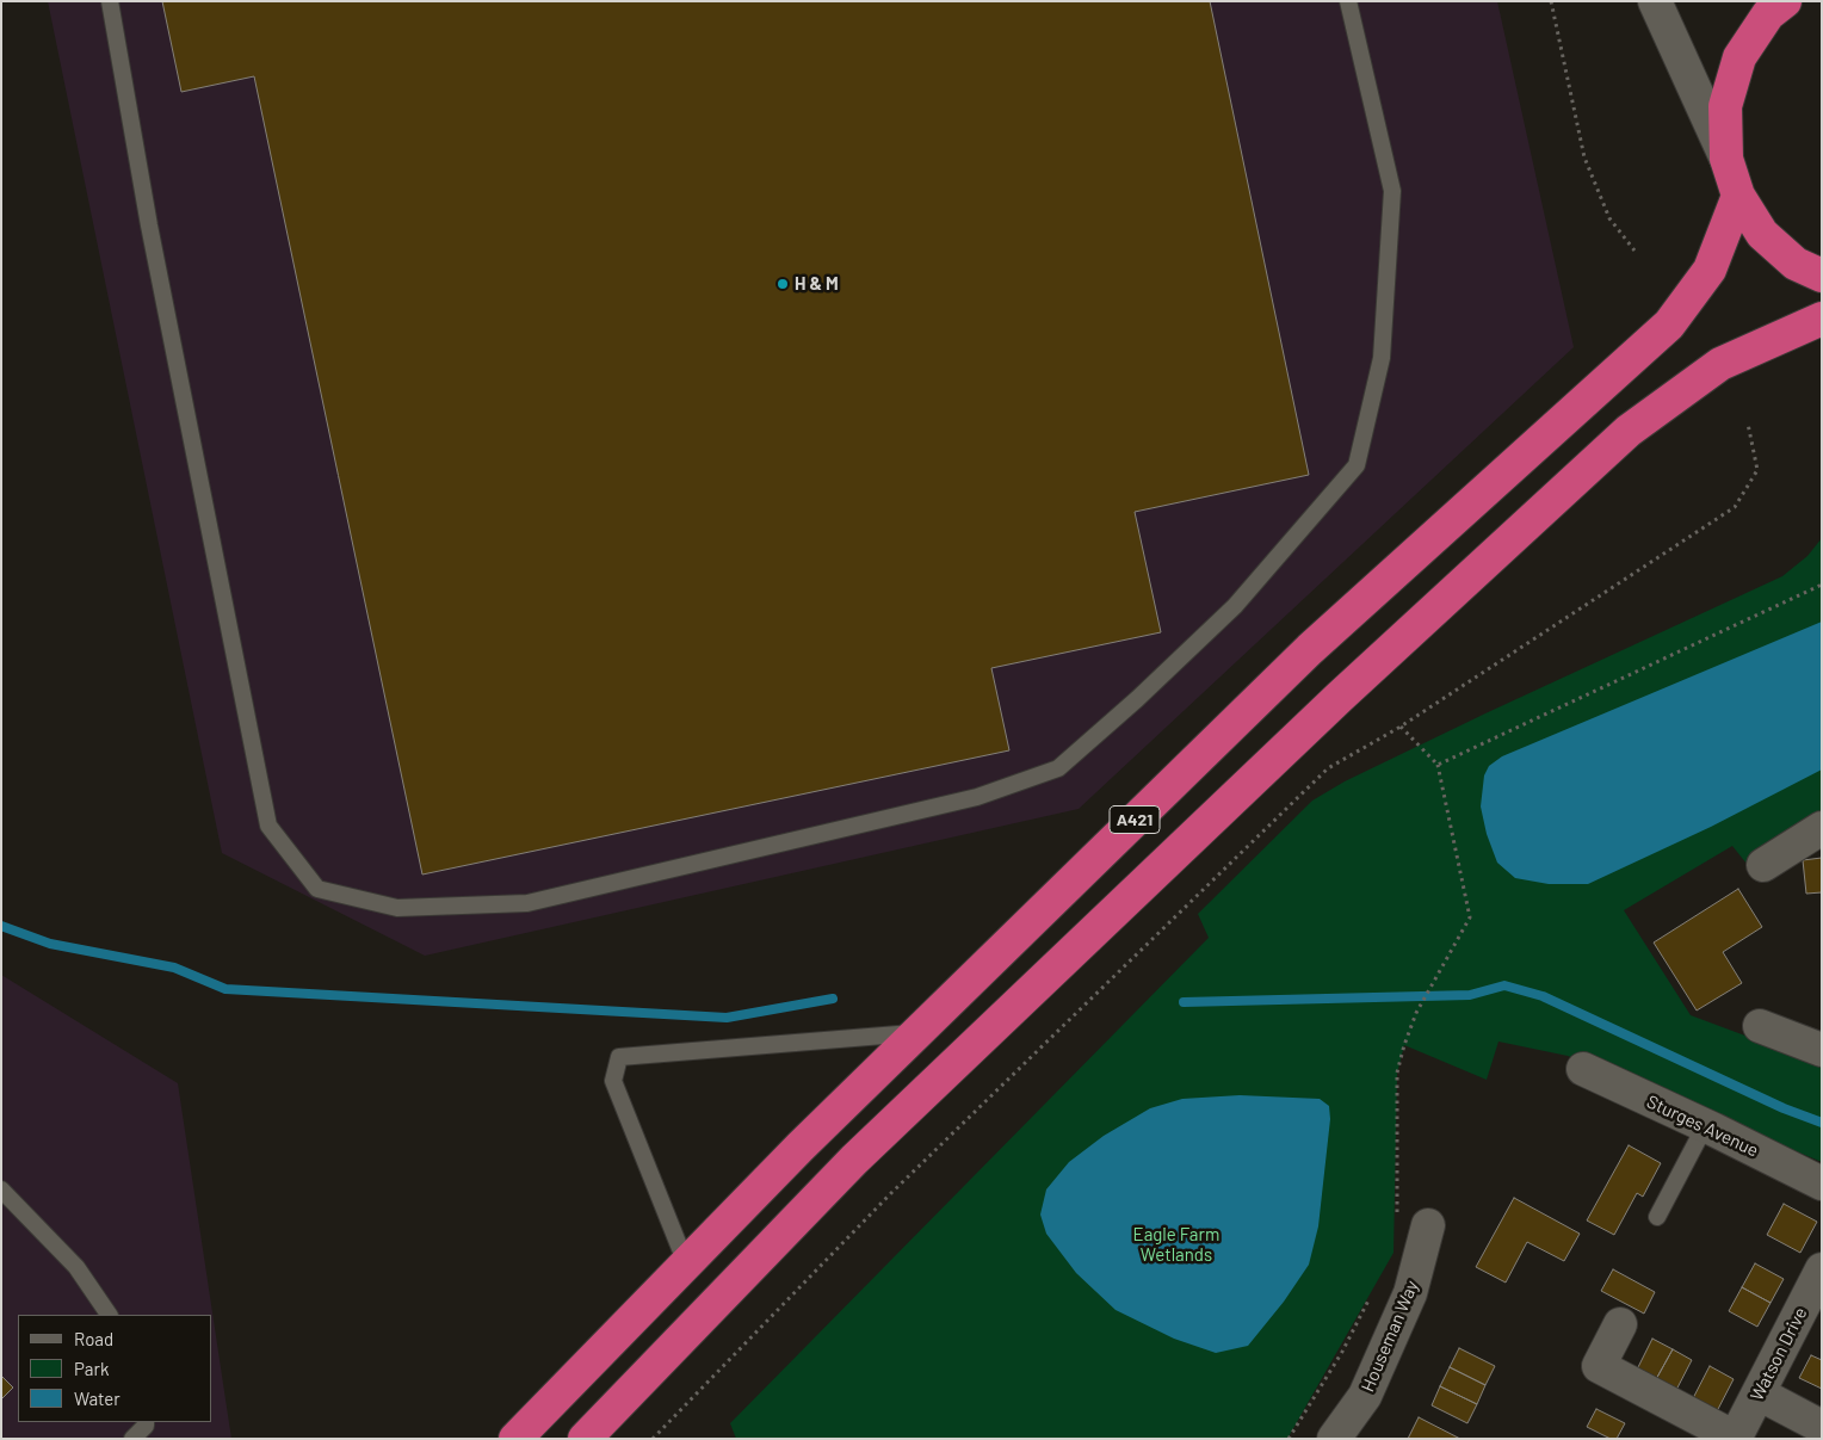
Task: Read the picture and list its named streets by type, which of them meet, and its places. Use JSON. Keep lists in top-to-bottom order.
{
  "streets": {
    "highway": ["A421"],
    "street": ["Sturges Avenue", "Houseman Way", "Watson Drive"]
  },
  "parks": ["Eagle Farm Wetlands"],
  "places": ["H & M"],
  "legend": ["Road", "Park", "Water"]
}
